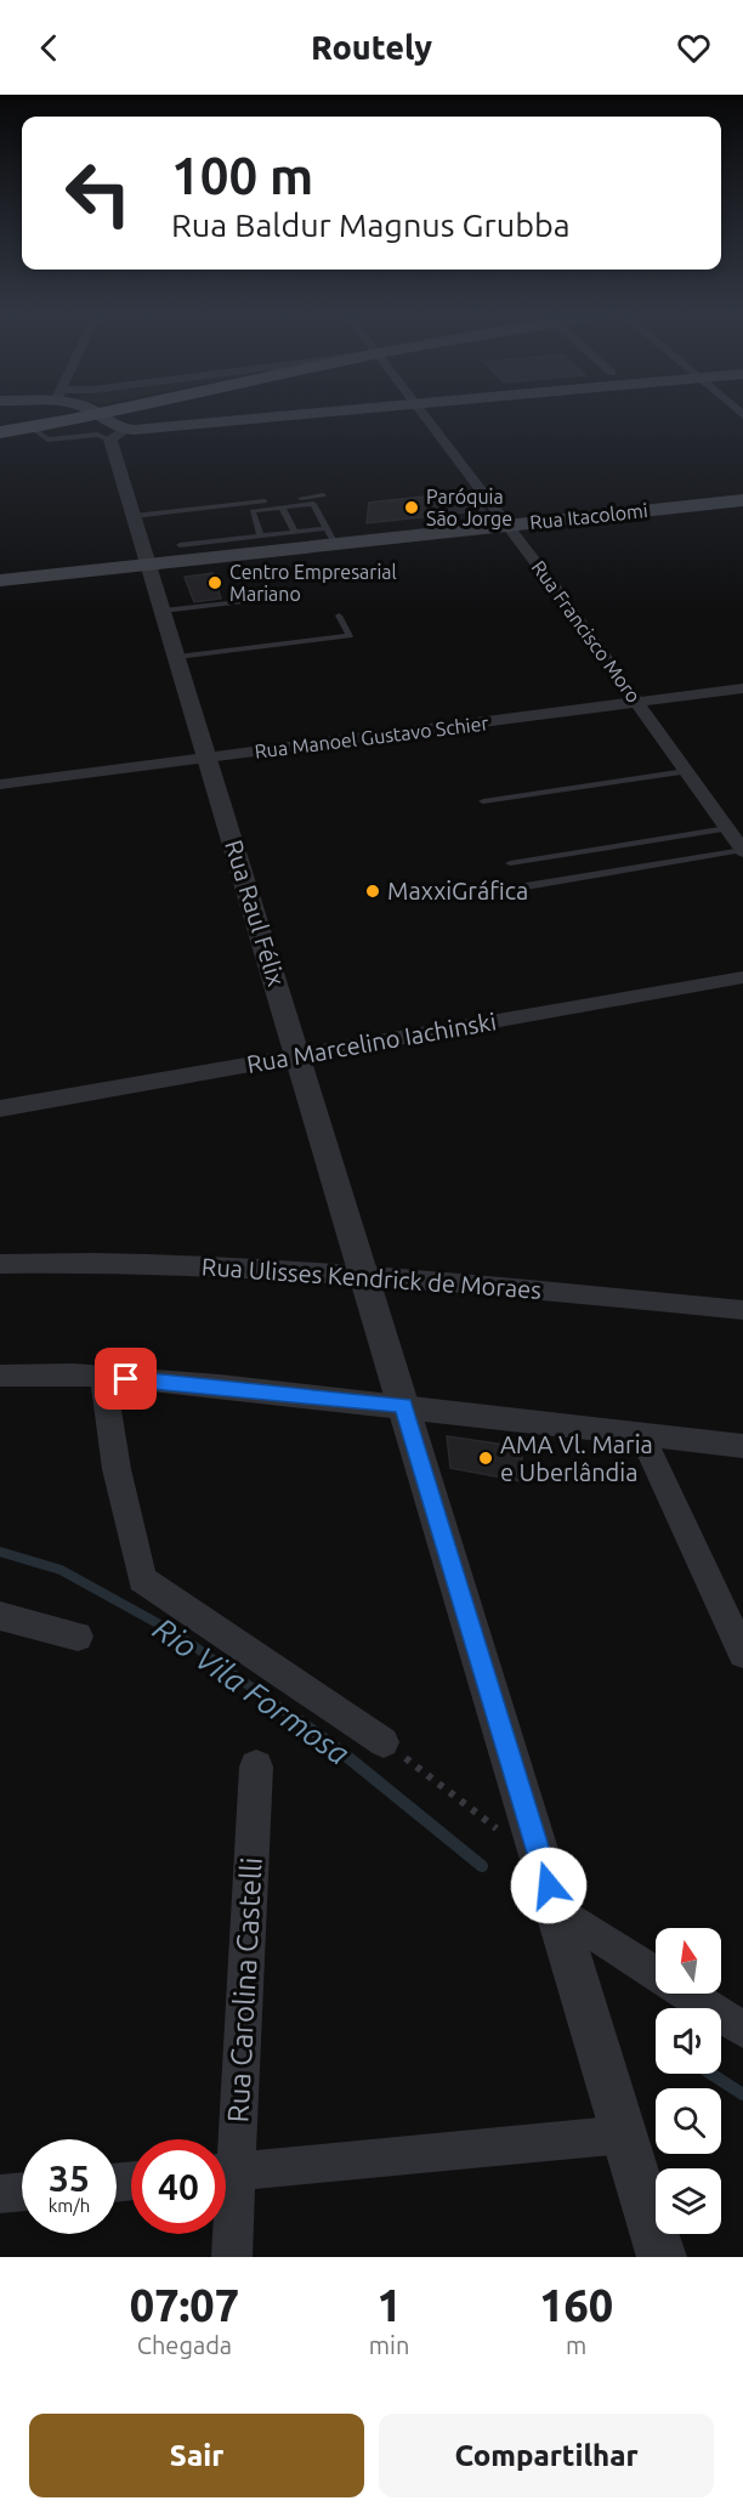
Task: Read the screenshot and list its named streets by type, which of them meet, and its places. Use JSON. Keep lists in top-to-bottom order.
{
  "streets": {
    "main road": ["Rua Itacolomi"],
    "street": [
      "Rua Francisco Moro",
      "Rua Manoel Gustavo Schier",
      "Rua Raul Félix",
      "Rua Marcelino Iachinski",
      "Rua Ulisses Kendrick de Moraes",
      "Rua Carolina Castelli"
    ]
  },
  "crossings": [
    ["Rua Itacolomi", "Rua Francisco Moro"],
    ["Rua Itacolomi", "Rua Raul Félix"],
    ["Rua Francisco Moro", "Rua Manoel Gustavo Schier"],
    ["Rua Manoel Gustavo Schier", "Rua Raul Félix"],
    ["Rua Raul Félix", "Rua Marcelino Iachinski"],
    ["Rua Raul Félix", "Rua Ulisses Kendrick de Moraes"]
  ],
  "water": ["Rio Vila Formosa"],
  "places": [
    "Paróquia São Jorge",
    "Centro Empresarial Mariano",
    "MaxxiGráfica",
    "AMA Vl. Maria e Uberlândia"
  ],
  "north": "top",
  "page": {
    "header": "Routely",
    "turn": ["100 m", "Rua Baldur Magnus Grubba"],
    "speed": "35 km/h",
    "limit": "40",
    "eta": [
      "07:07",
      "Chegada",
      "1",
      "min",
      "160",
      "m"
    ],
    "buttons": ["Sair", "Compartilhar"]
  }
}
